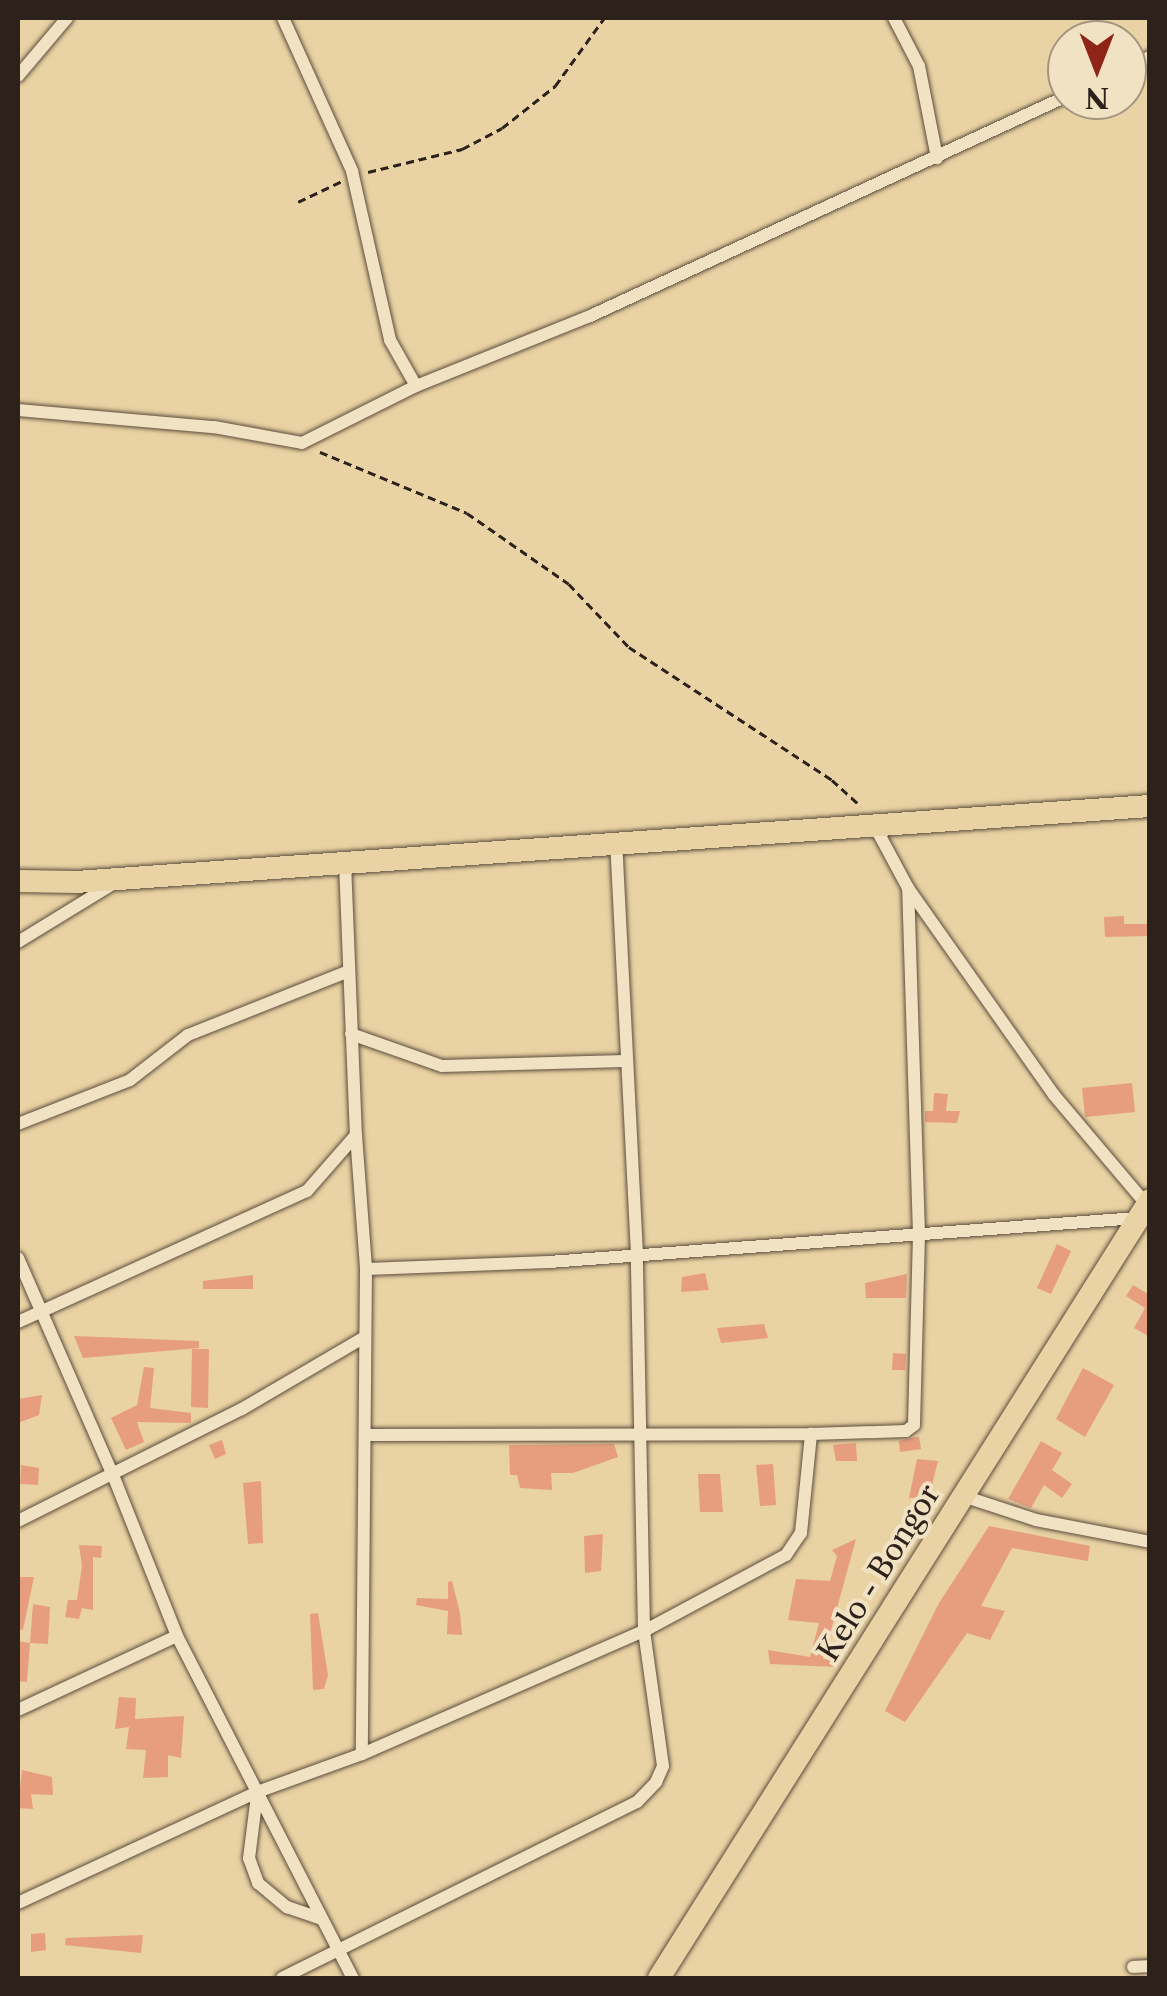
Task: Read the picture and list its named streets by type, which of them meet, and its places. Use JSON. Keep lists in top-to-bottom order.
{
  "streets": {
    "highway": ["Kelo - Bongor"]
  },
  "north": "bottom"
}
